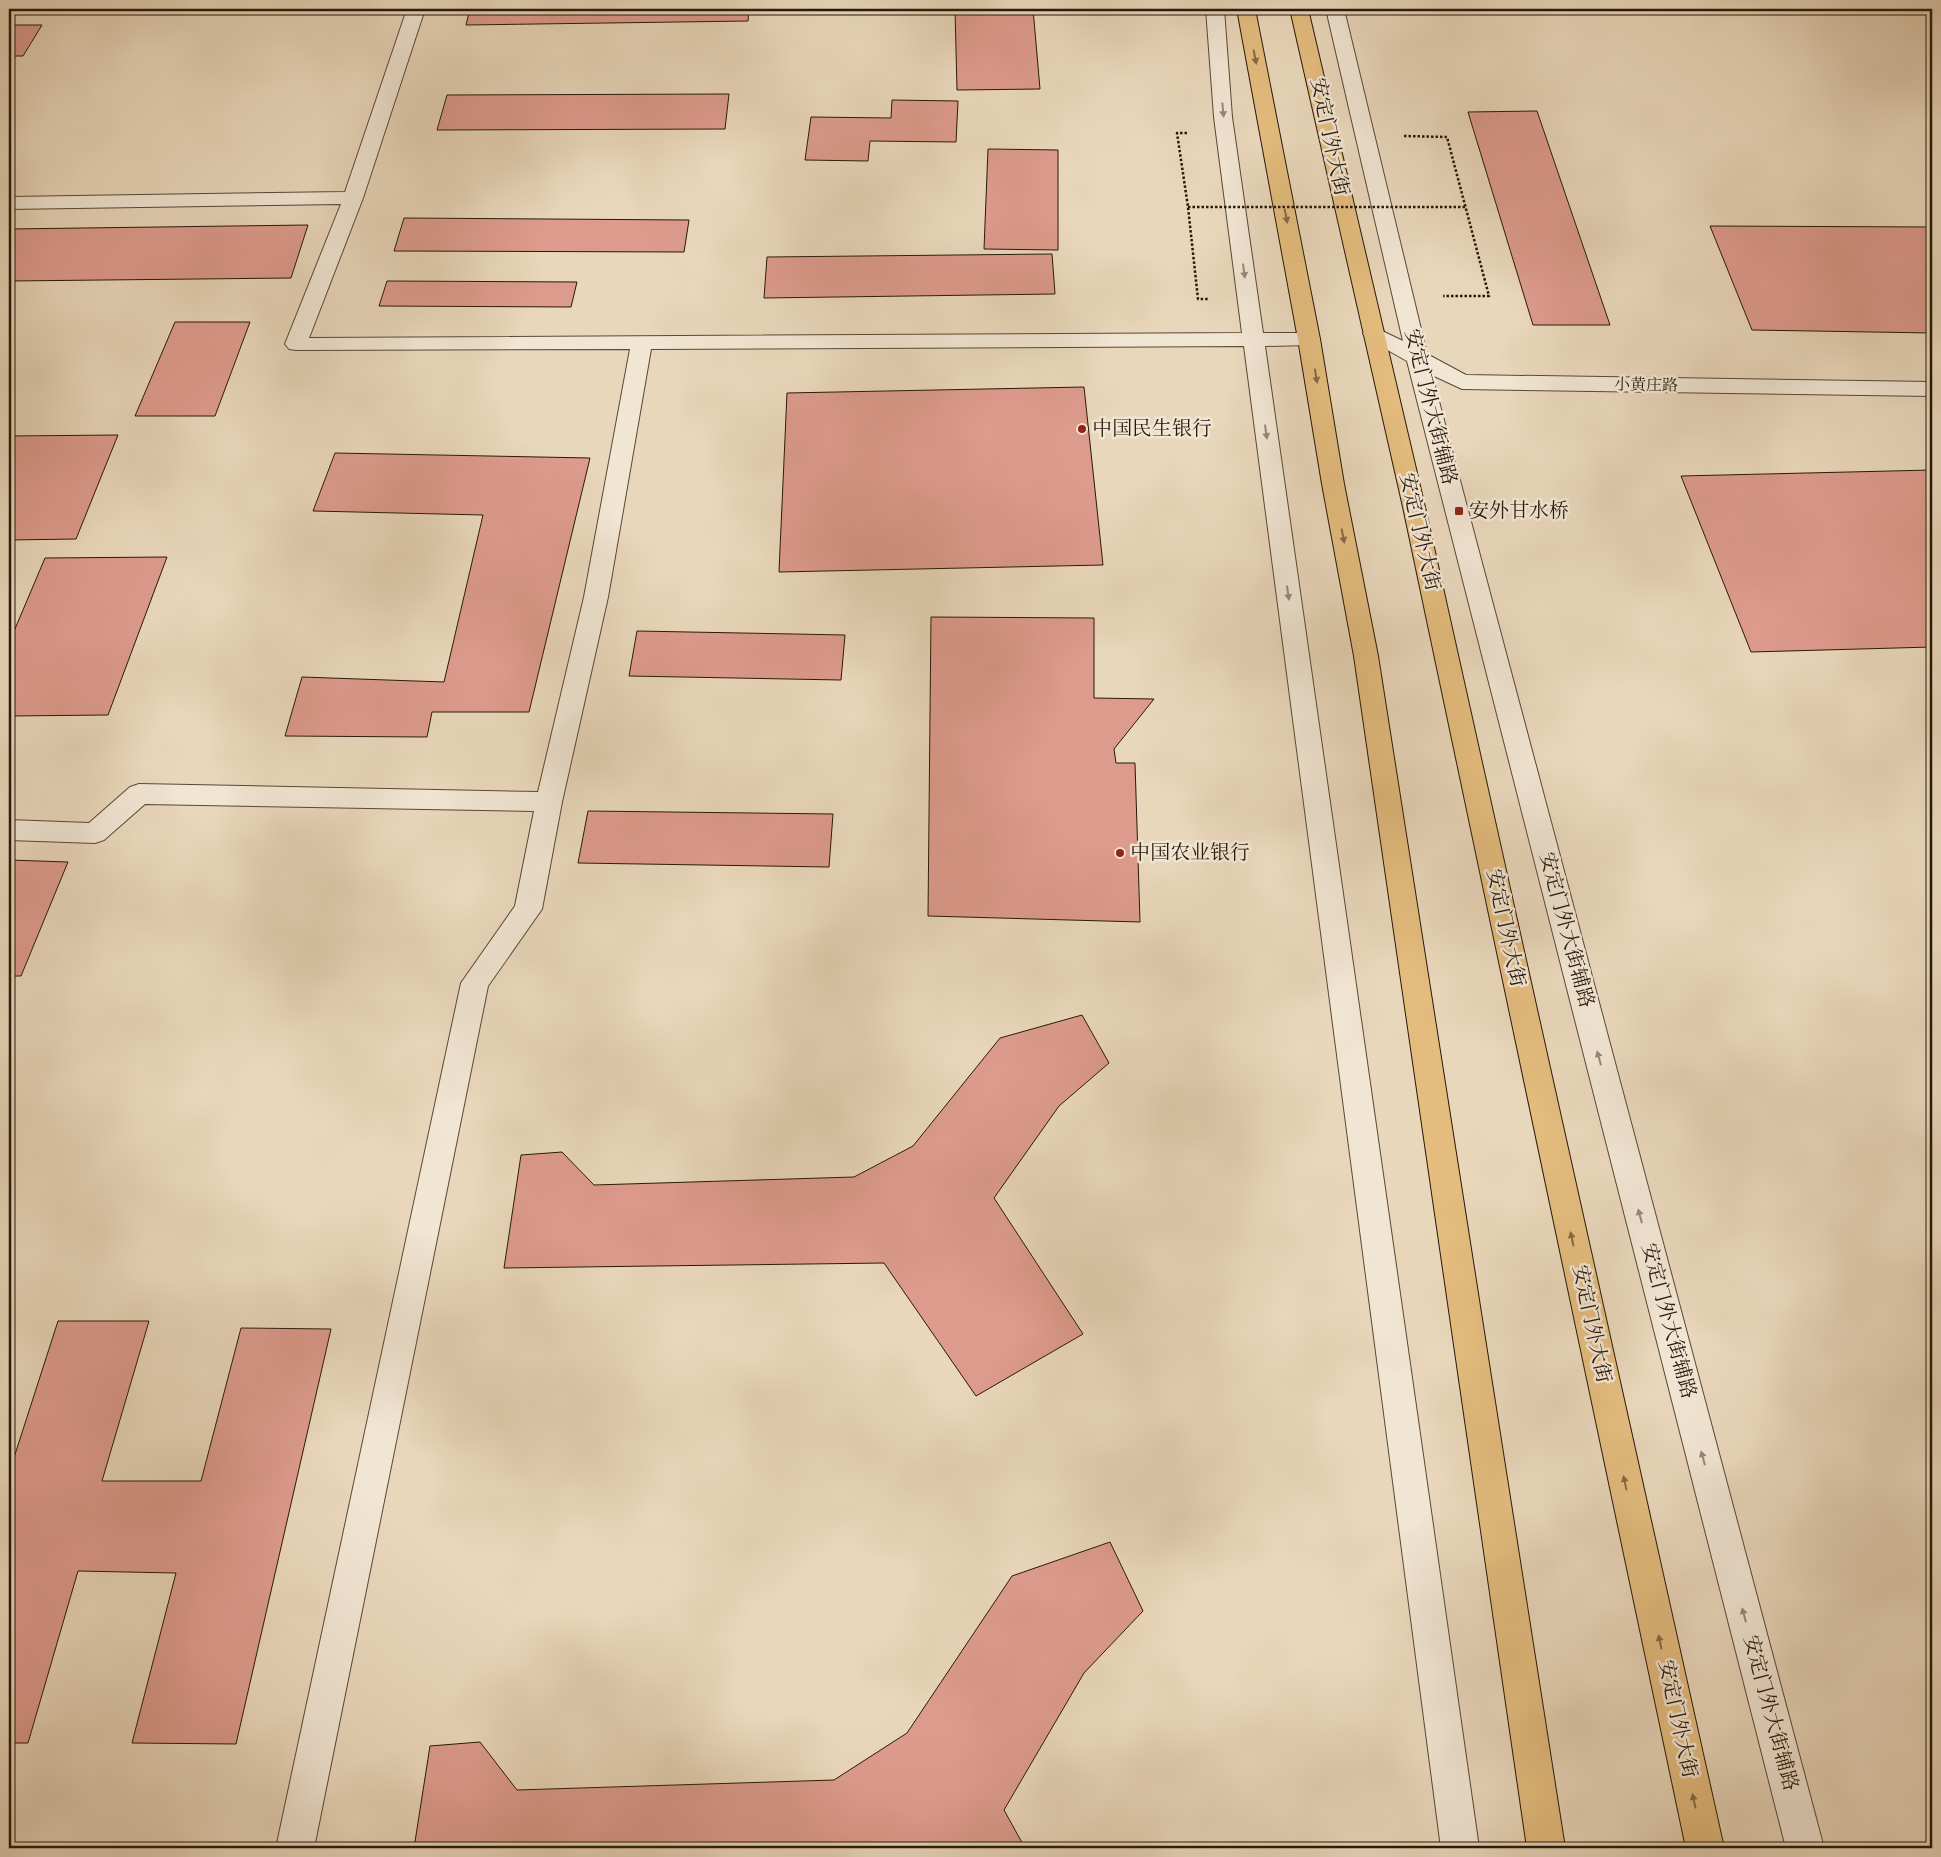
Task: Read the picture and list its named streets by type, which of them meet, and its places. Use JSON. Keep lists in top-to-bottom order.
{
  "streets": {
    "main road": ["安定门外大街"],
    "street": ["小黄庄路", "安定门外大街辅路"]
  },
  "crossings": [
    ["安定门外大街", "小黄庄路"],
    ["小黄庄路", "安定门外大街辅路"]
  ],
  "places": {
    "other": ["中国民生银行", "中国农业银行"],
    "transit": ["安外甘水桥"]
  }
}
